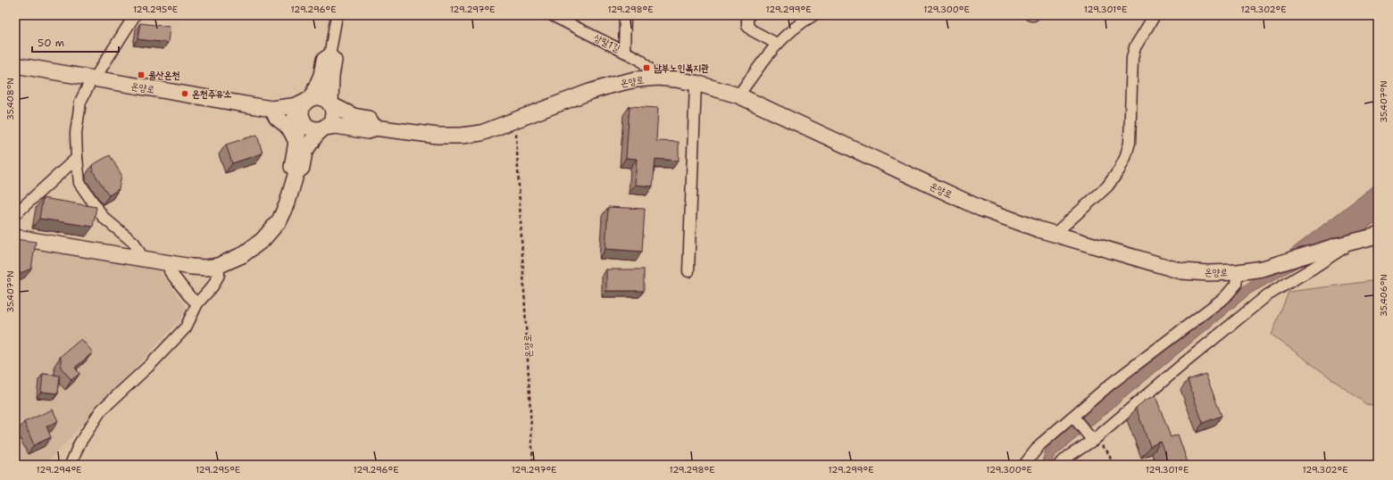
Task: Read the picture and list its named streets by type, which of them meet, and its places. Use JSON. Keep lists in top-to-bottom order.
{
  "streets": {
    "main road": ["온양로"],
    "street": ["상발1길"]
  },
  "crossings": [
    ["상발1길", "온양로"]
  ],
  "places": {
    "transit": ["남부노인복지관", "울산온천"],
    "other": ["온천주유소"]
  },
  "scale_bar": "50 m",
  "coordinates": [
    "129.295°E",
    "129.296°E",
    "129.297°E",
    "129.298°E",
    "129.299°E",
    "129.300°E",
    "129.301°E",
    "129.302°E",
    "35.408°N",
    "35.407°N",
    "35.406°N",
    "129.294°E"
  ]
}
